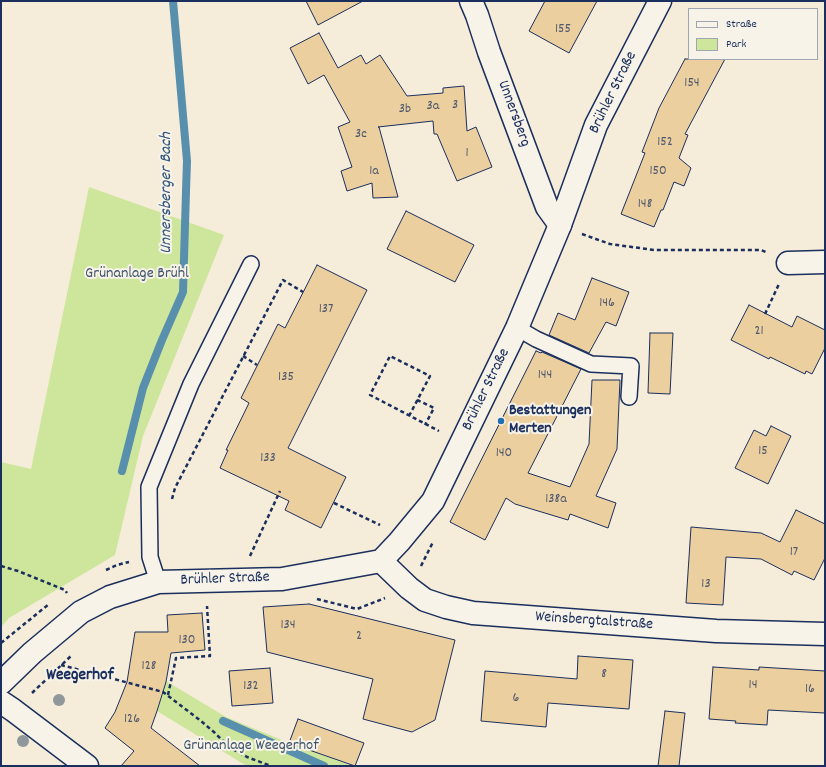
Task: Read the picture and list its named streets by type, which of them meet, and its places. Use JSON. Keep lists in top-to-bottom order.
{
  "streets": {
    "main road": ["Brühler Straße", "Unnersberg", "Weinsbergtalstraße"]
  },
  "crossings": [
    ["Brühler Straße", "Unnersberg"],
    ["Brühler Straße", "Weinsbergtalstraße"]
  ],
  "districts": ["Weegerhof"],
  "water": ["Unnersberger Bach"],
  "parks": ["Grünanlage Brühl", "Grünanlage Weegerhof"],
  "places": ["Bestattungen Merten"],
  "house_numbers": [
    "155",
    "154",
    "3",
    "3a",
    "3b",
    "3c",
    "152",
    "1",
    "1a",
    "150",
    "148",
    "146",
    "137",
    "21",
    "144",
    "135",
    "15",
    "140",
    "133",
    "138a",
    "17",
    "13",
    "134",
    "2",
    "130",
    "128",
    "8",
    "14",
    "132",
    "16",
    "6",
    "126"
  ],
  "legend": ["Straße", "Park"]
}
